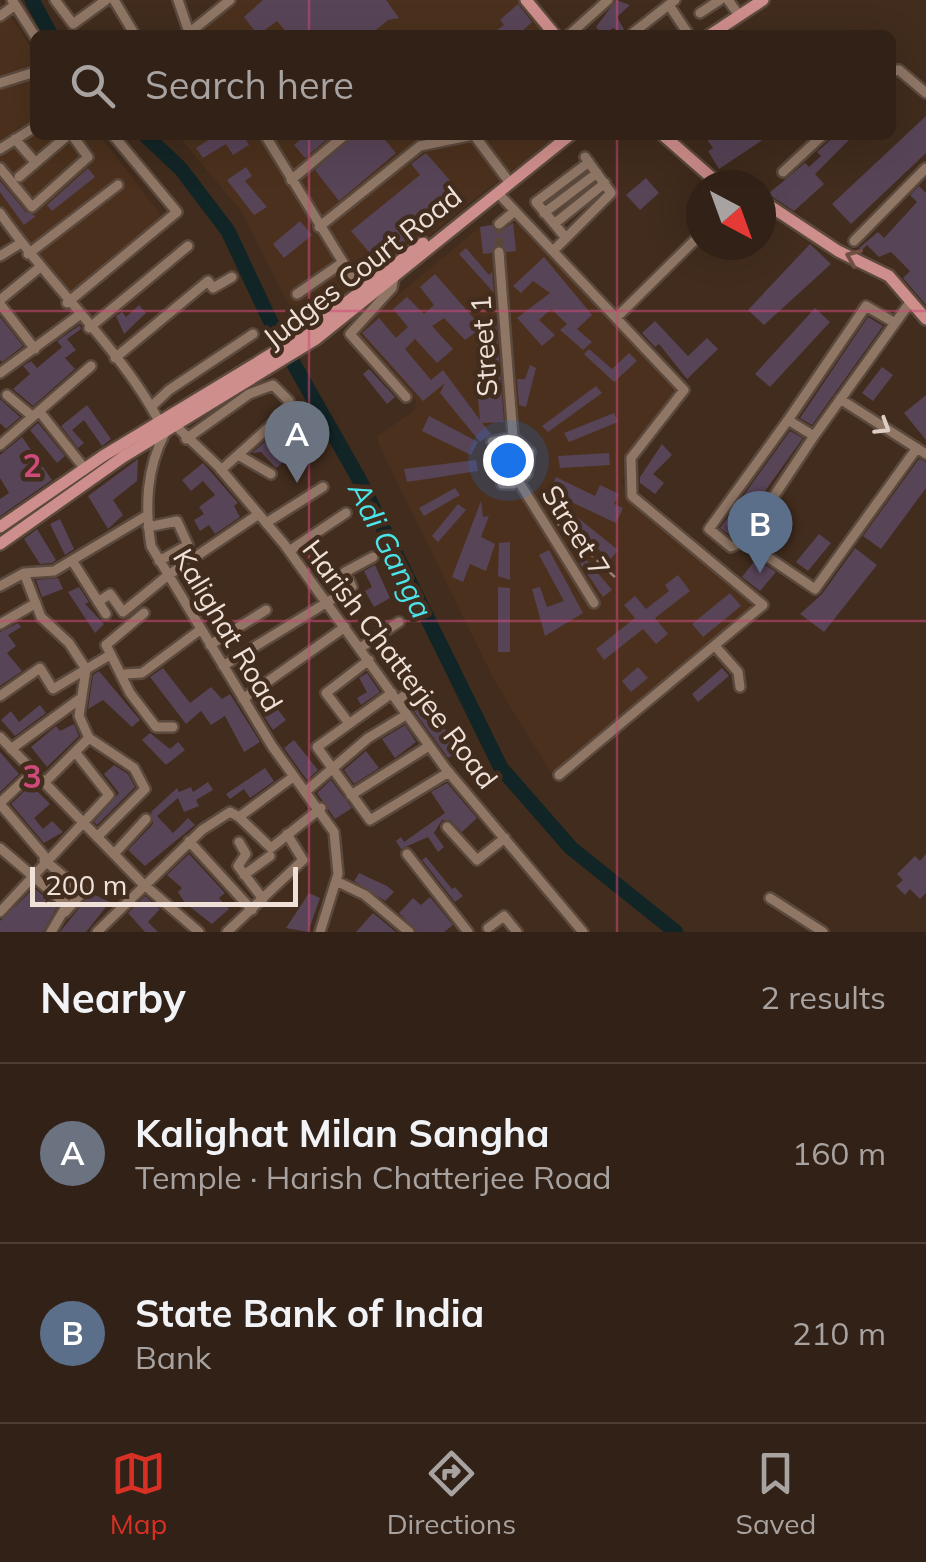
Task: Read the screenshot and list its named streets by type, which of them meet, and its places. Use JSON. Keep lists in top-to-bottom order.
{
  "streets": {
    "main road": ["Judges Court Road"],
    "street": [
      "Street 1",
      "Street 7",
      "Kalighat Road",
      "Harish Chatterjee Road"
    ]
  },
  "crossings": [
    ["Judges Court Road", "Kalighat Road"],
    ["Judges Court Road", "Harish Chatterjee Road"],
    ["Street 1", "Street 7"],
    ["Kalighat Road", "Harish Chatterjee Road"]
  ],
  "water": ["Adi Ganga"],
  "scale_bar": "200 m",
  "north": "bottom right",
  "page": {
    "search": "Search here",
    "pins": ["A", "B"],
    "scale": "200 m",
    "heading": ["Nearby", "2 results"],
    "list": [
      {
        "mark": "A",
        "name": "Kalighat Milan Sangha",
        "note": "Temple · Harish Chatterjee Road",
        "value": "160 m"
      },
      {
        "mark": "B",
        "name": "State Bank of India",
        "note": "Bank",
        "value": "210 m"
      }
    ],
    "nav": ["Map", "Directions", "Saved"]
  },
  "grid": {
    "rows": ["2", "3"]
  }
}
